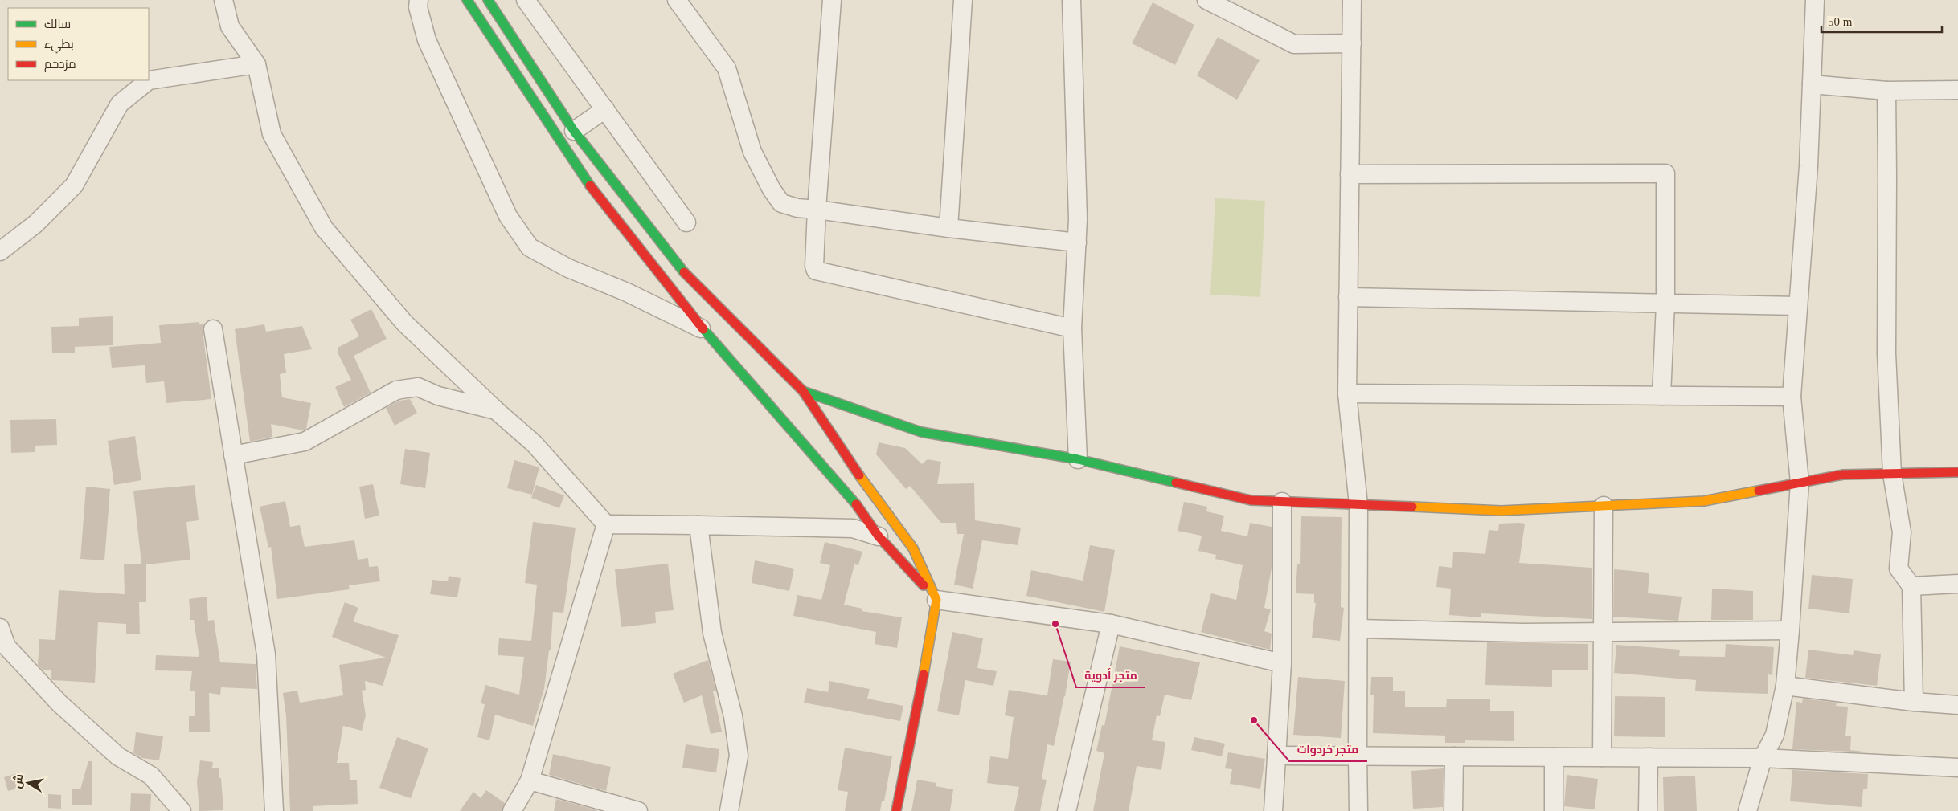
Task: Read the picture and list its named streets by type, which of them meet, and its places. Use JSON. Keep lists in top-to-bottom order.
{
  "places": ["متجر أدوية", "متجر خردوات"],
  "legend": ["سالك", "بطيء", "مزدحم"],
  "scale_bar": "50 m",
  "north": "left"
}
